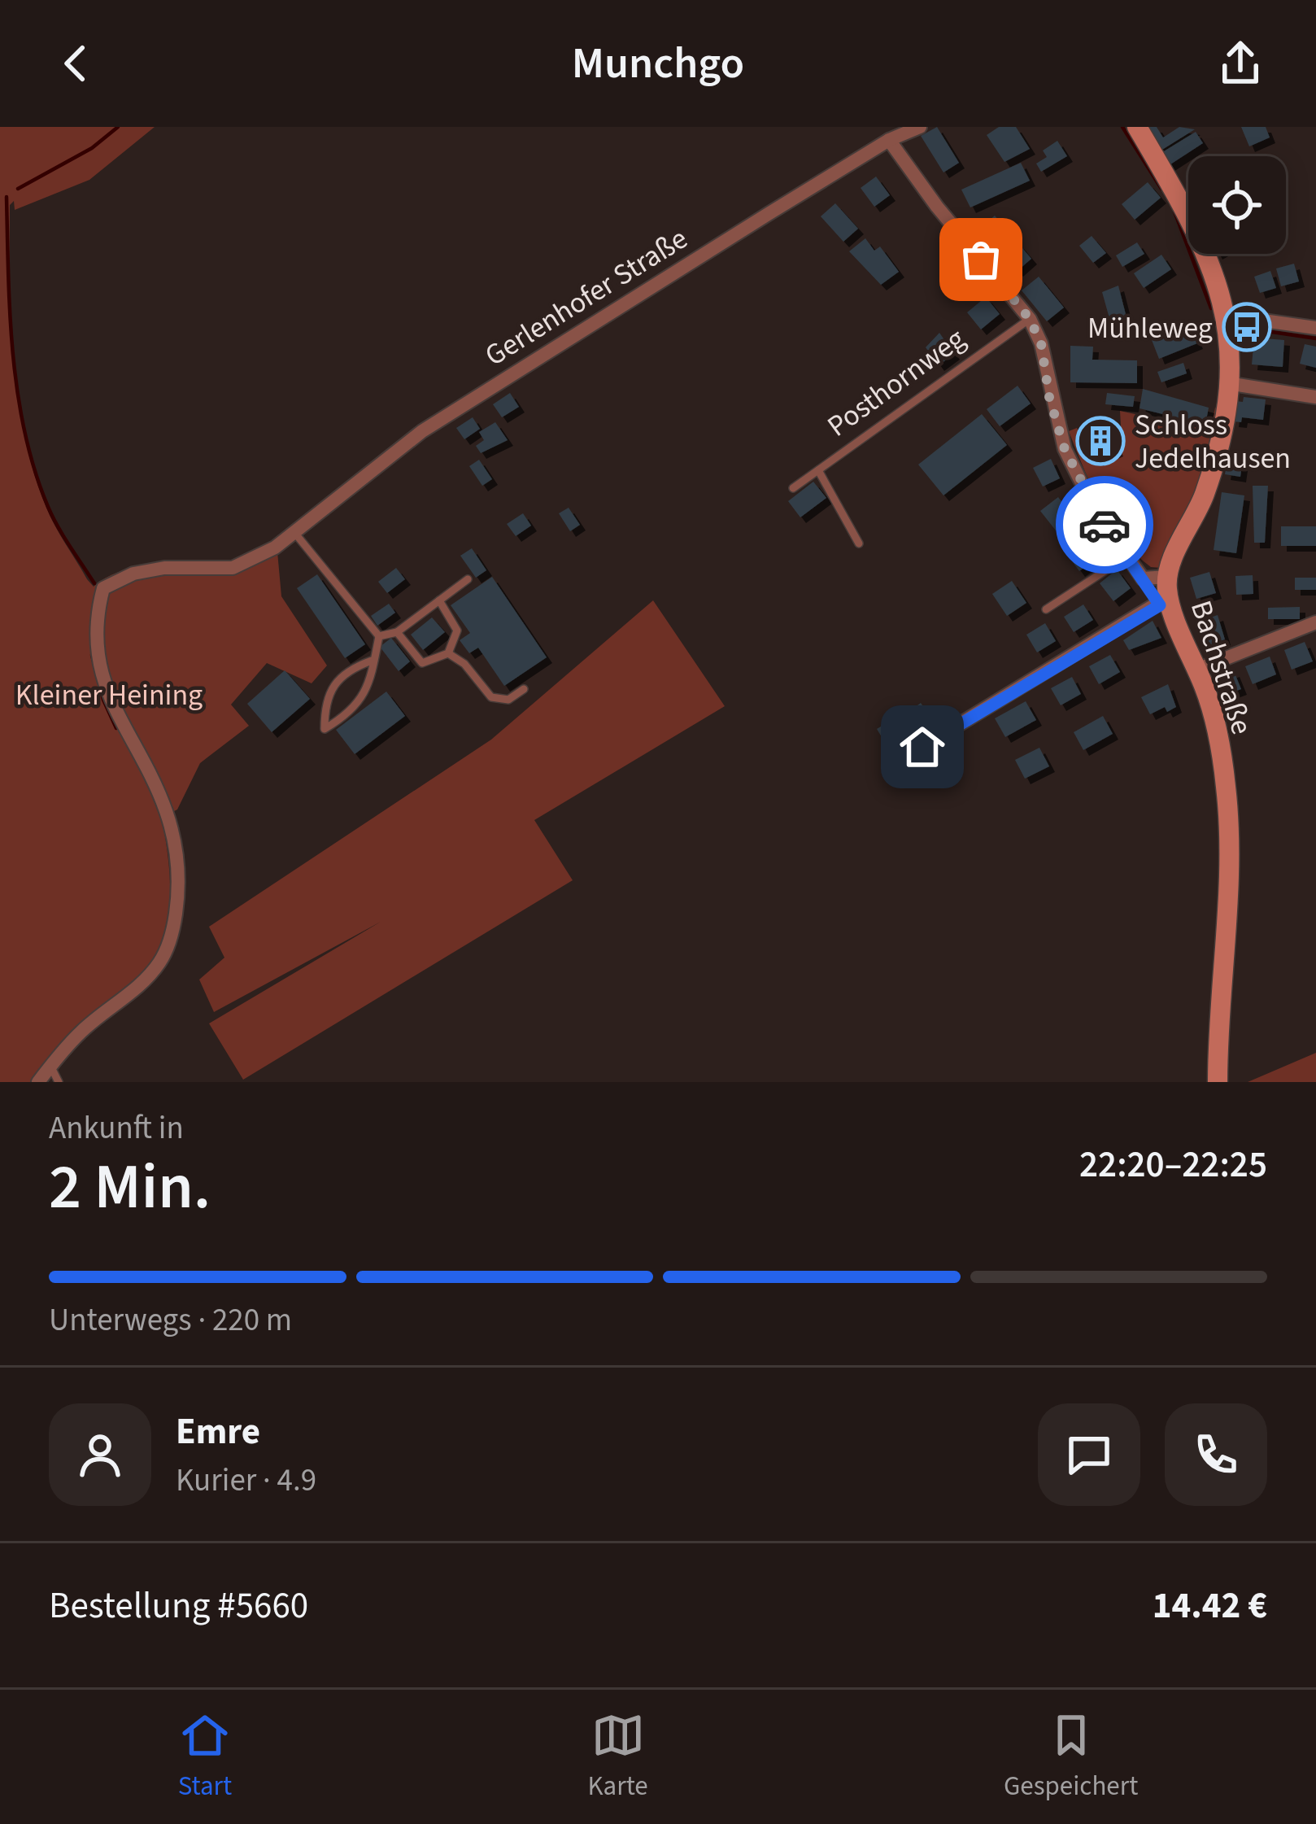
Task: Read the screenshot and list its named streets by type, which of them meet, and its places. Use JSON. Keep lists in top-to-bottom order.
{
  "streets": {
    "street": ["Gerlenhofer Straße", "Bachstraße"],
    "lane": ["Posthornweg"]
  },
  "parks": ["Kleiner Heining"],
  "places": {
    "bus stop": ["Mühleweg"],
    "building": ["Schloss Jedelhausen"]
  },
  "page": {
    "header": "Munchgo",
    "heading": ["2 Min.", "Ankunft in", "22:20–22:25"],
    "panel": [
      "Emre",
      "Kurier · 4.9",
      "Bestellung #5660",
      "14.42 €"
    ],
    "bar": "Unterwegs · 220 m",
    "tabs": ["Start", "Karte", "Gespeichert"]
  }
}
